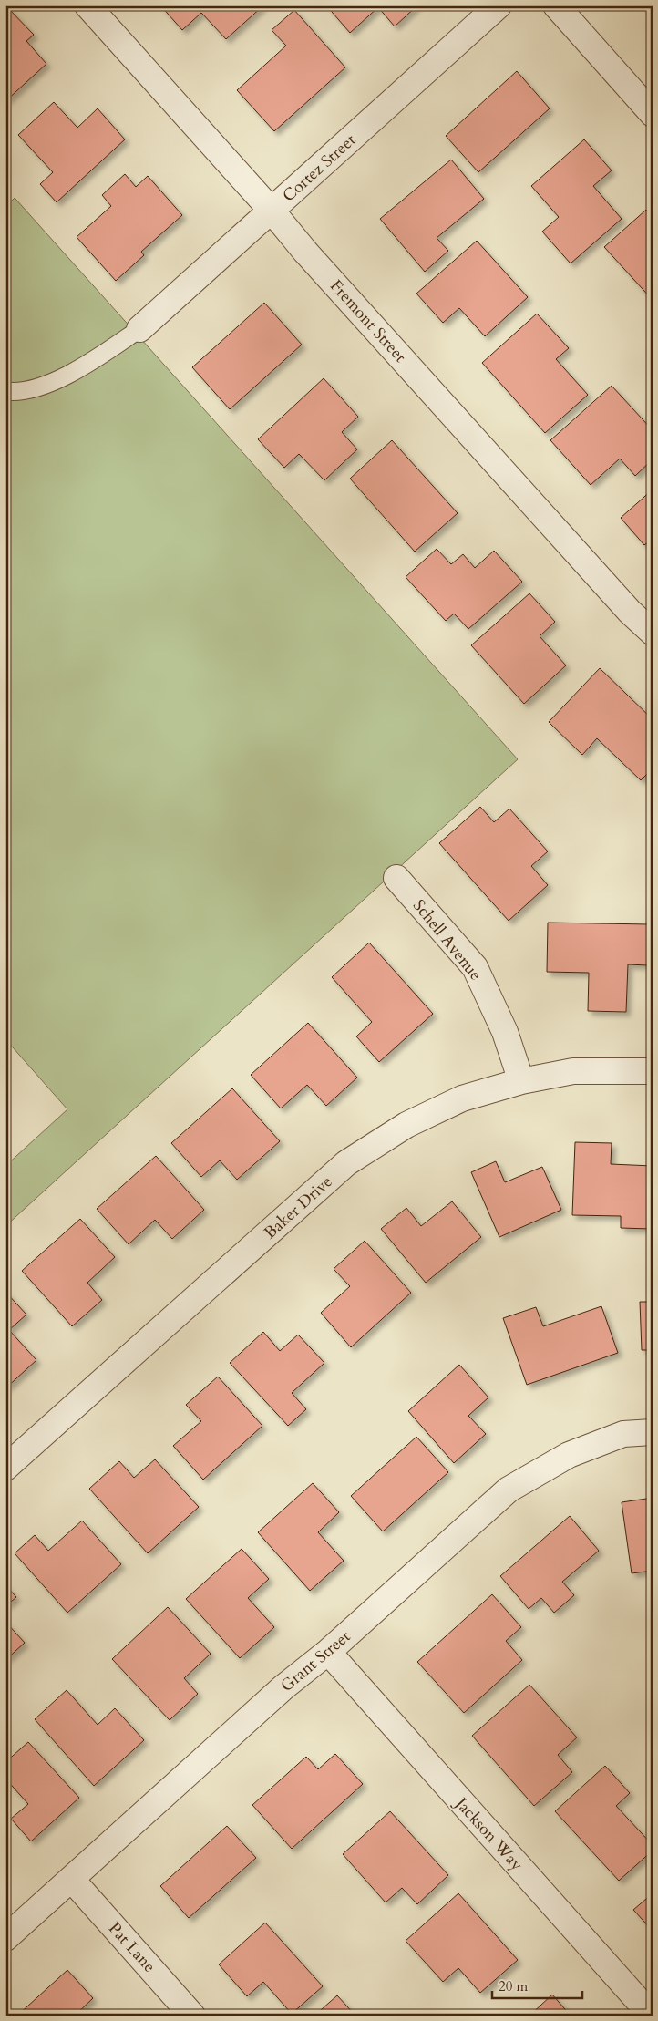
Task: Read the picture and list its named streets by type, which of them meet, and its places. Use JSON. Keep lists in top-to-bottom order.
{
  "streets": {
    "street": [
      "Cortez Street",
      "Fremont Street",
      "Schell Avenue",
      "Baker Drive",
      "Grant Street",
      "Jackson Way",
      "Pat Lane"
    ]
  },
  "crossings": [
    ["Cortez Street", "Fremont Street"],
    ["Schell Avenue", "Baker Drive"],
    ["Grant Street", "Jackson Way"],
    ["Grant Street", "Pat Lane"]
  ],
  "scale_bar": "20 m"
}
